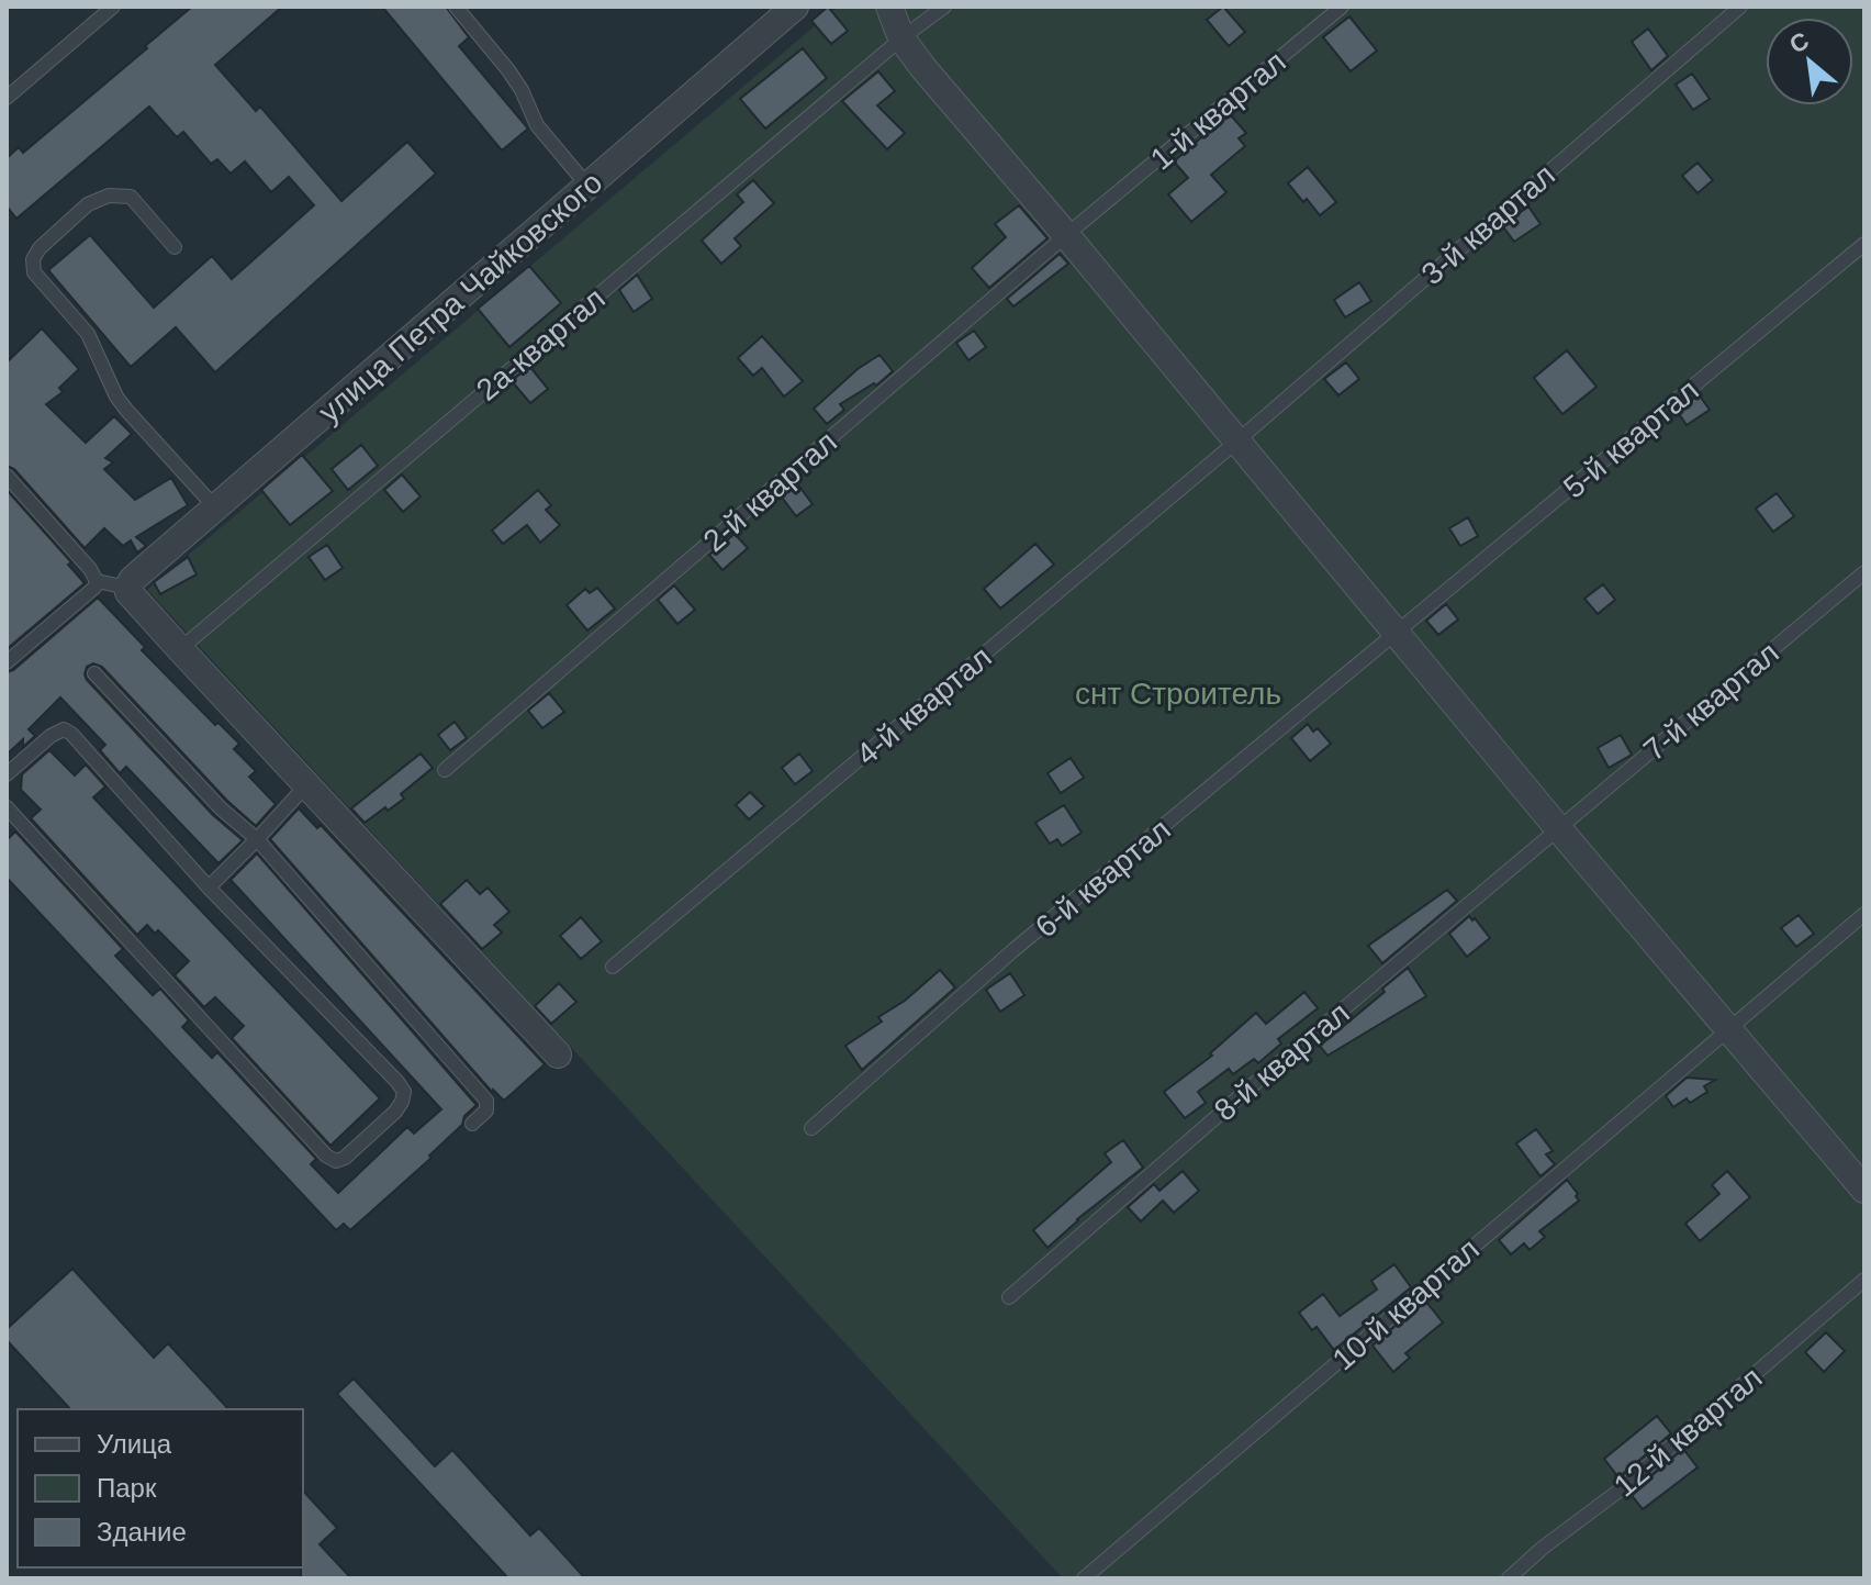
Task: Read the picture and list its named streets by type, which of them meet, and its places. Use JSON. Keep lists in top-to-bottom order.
{
  "streets": {
    "street": ["улица Петра Чайковского"],
    "lane": [
      "1-й квартал",
      "3-й квартал",
      "2а-квартал",
      "5-й квартал",
      "2-й квартал",
      "7-й квартал",
      "4-й квартал",
      "6-й квартал",
      "8-й квартал",
      "10-й квартал",
      "12-й квартал"
    ]
  },
  "crossings": [
    ["1-й квартал", "2-й квартал"],
    ["3-й квартал", "4-й квартал"],
    ["5-й квартал", "6-й квартал"],
    ["7-й квартал", "8-й квартал"]
  ],
  "parks": ["снт Строитель"],
  "legend": ["Улица", "Парк", "Здание"],
  "north": "top left"
}
